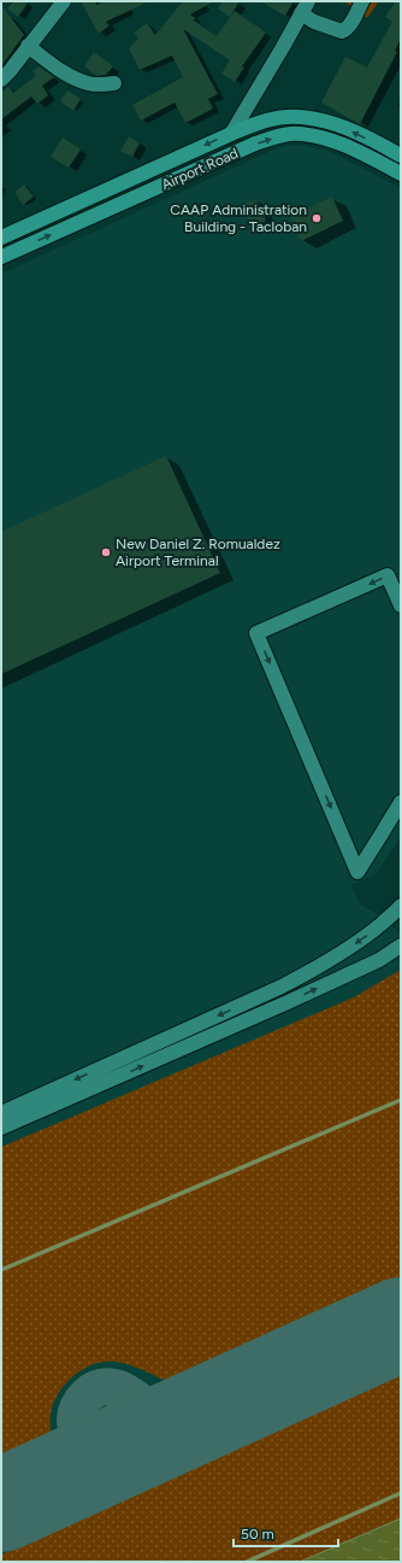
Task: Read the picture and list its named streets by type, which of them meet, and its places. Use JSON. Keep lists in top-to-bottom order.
{
  "streets": {
    "main road": ["Airport Road"]
  },
  "places": ["CAAP Administration Building - Tacloban", "New Daniel Z. Romualdez Airport Terminal"],
  "scale_bar": "50 m"
}
